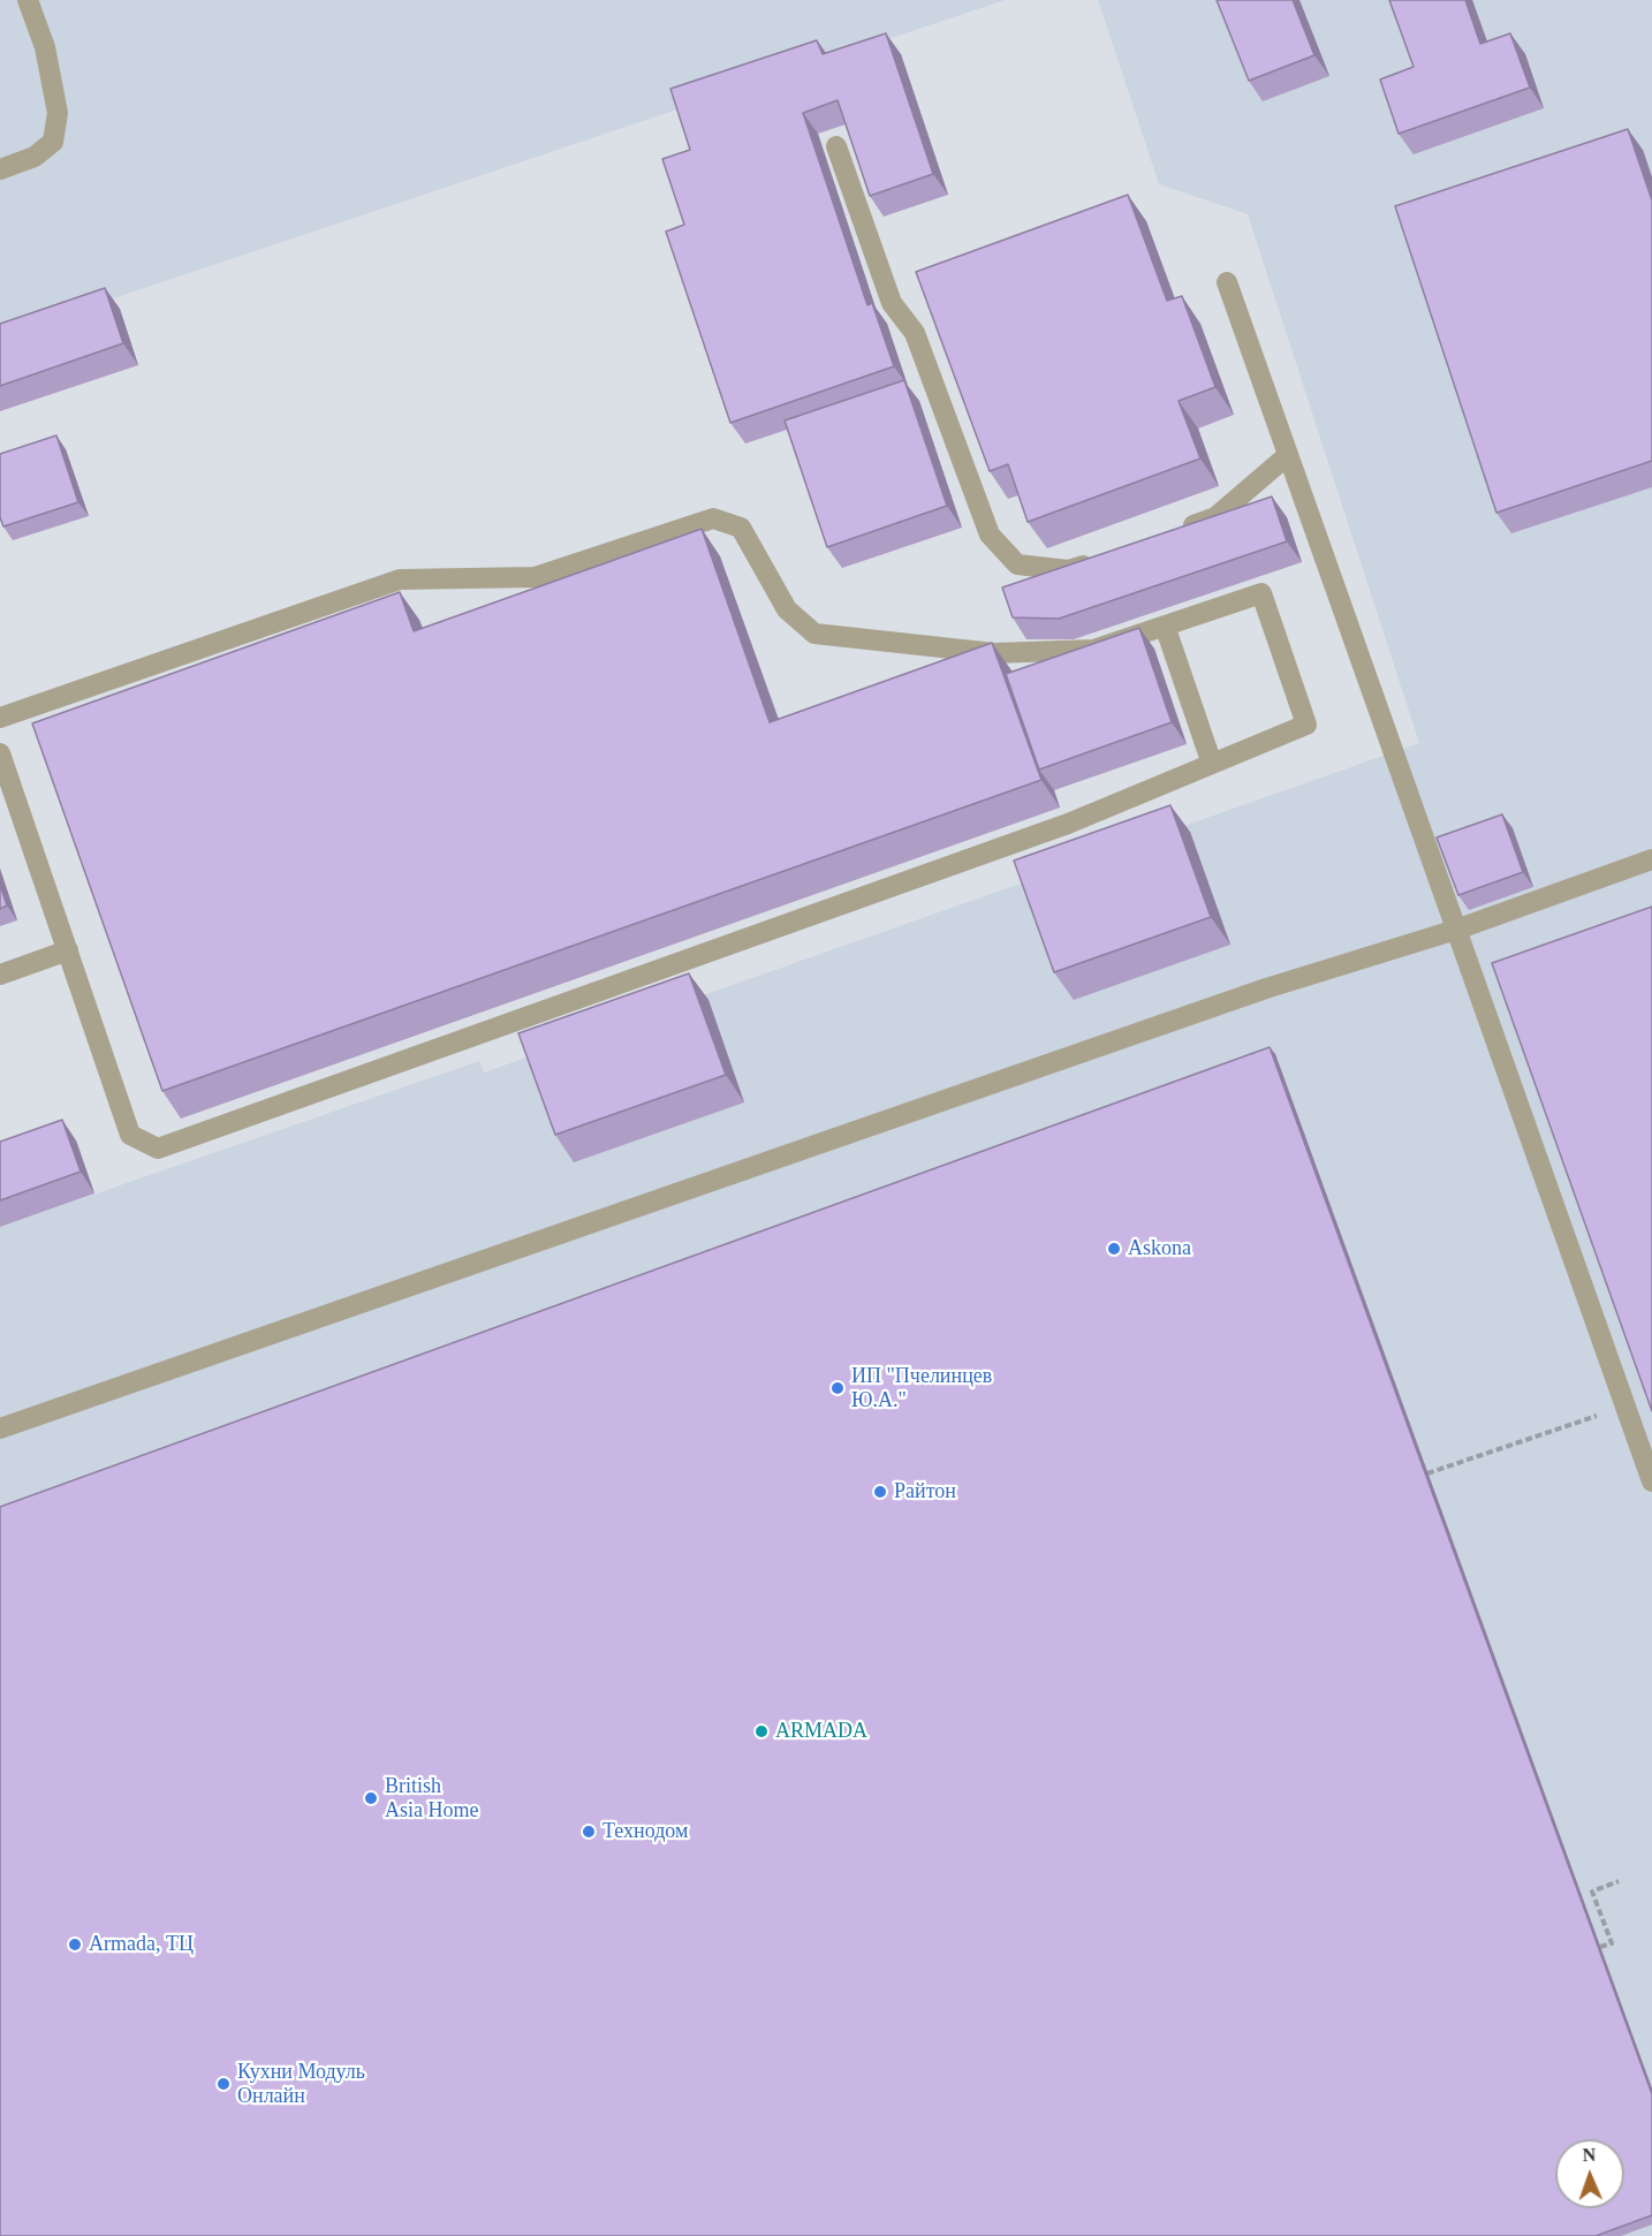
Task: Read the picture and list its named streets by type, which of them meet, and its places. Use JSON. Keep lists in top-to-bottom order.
{
  "places": [
    "Askona",
    "ИП \"Пчелинцев Ю.А.\"",
    "Райтон",
    "ARMADA",
    "British Asia Home",
    "Технодом",
    "Armada, ТЦ",
    "Кухни Модуль Онлайн"
  ],
  "north": "top"
}
